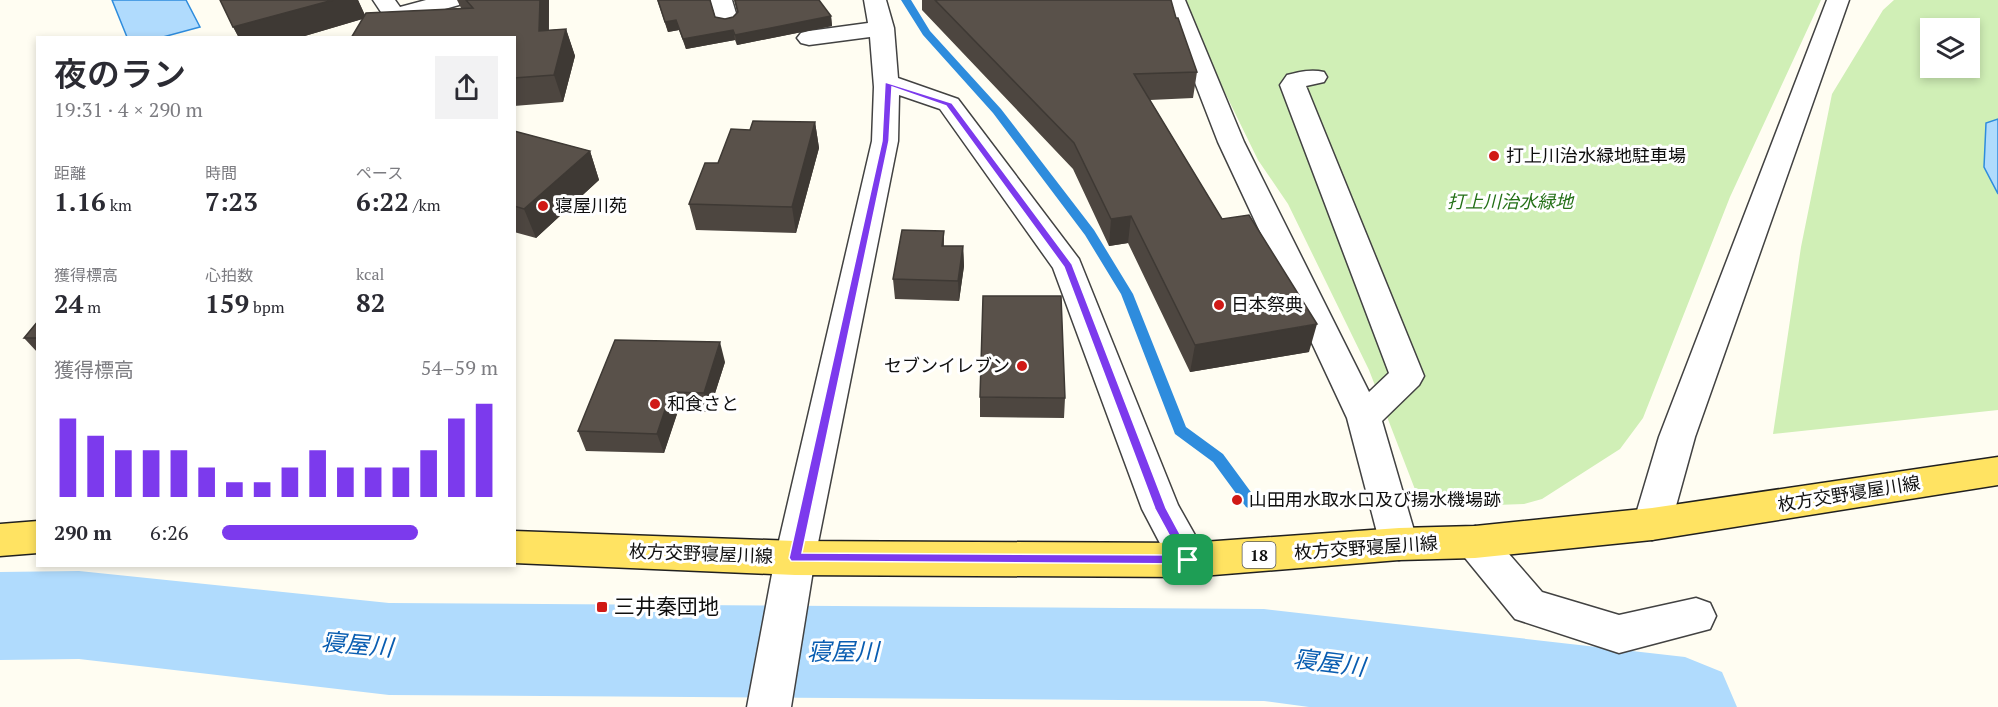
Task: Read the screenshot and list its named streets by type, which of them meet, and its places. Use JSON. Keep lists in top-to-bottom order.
{
  "streets": {
    "main road": ["枚方交野寝屋川線", "18"]
  },
  "water": ["寝屋川"],
  "parks": ["打上川治水緑地"],
  "places": {
    "other": [
      "打上川治水緑地駐車場",
      "寝屋川苑",
      "日本祭典",
      "セブンイレブン",
      "和食さと",
      "山田用水取水口及び揚水機場跡"
    ],
    "transit": ["三井秦団地"]
  },
  "page": {
    "heading": ["夜のラン", "19:31 · 4 × 290 m"],
    "stats": [
      ["距離", "1.16 km"],
      ["時間", "7:23"],
      ["ペース", "6:22 /km"],
      ["獲得標高", "24 m"],
      ["心拍数", "159 bpm"],
      ["kcal", "82"]
    ],
    "chart": ["獲得標高", "54–59 m"],
    "list": [
      {
        "name": "290 m",
        "note": "6:26"
      }
    ]
  }
}
